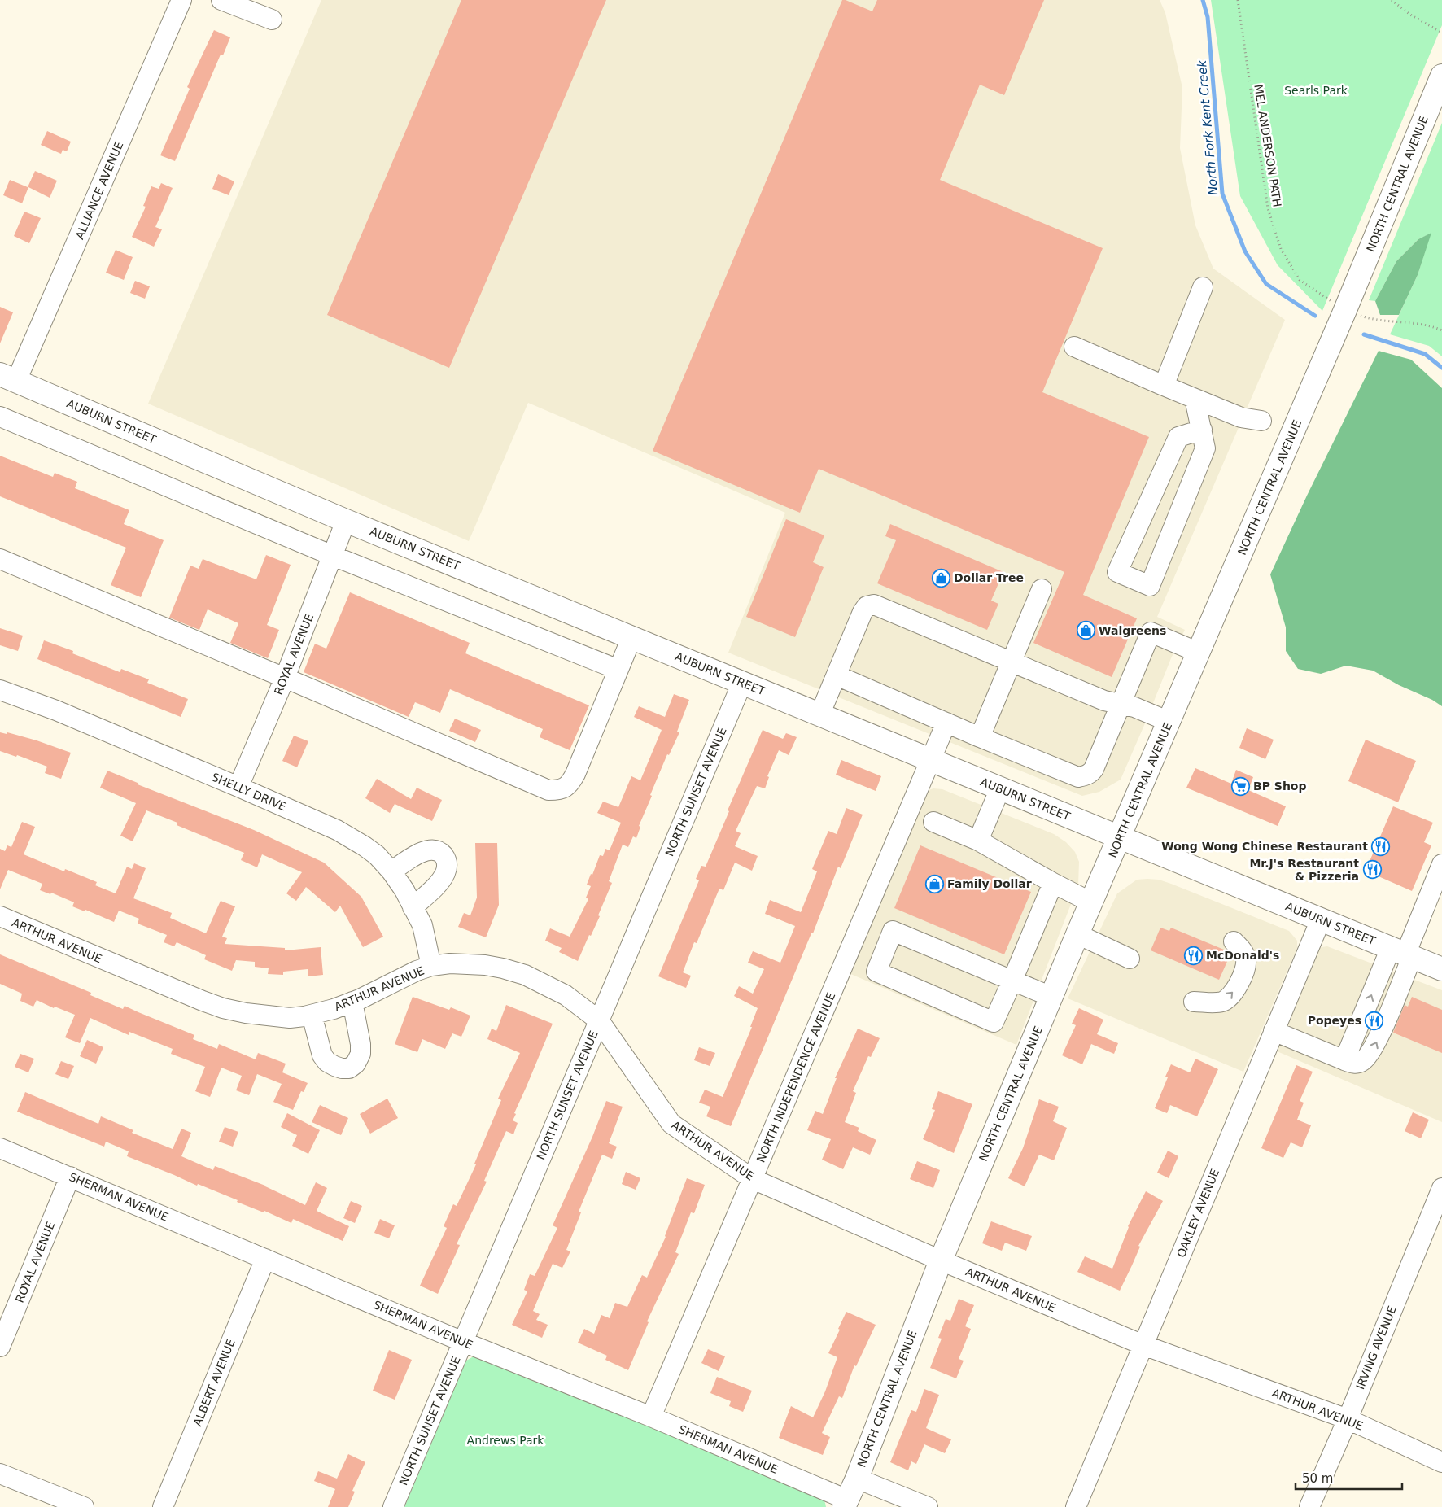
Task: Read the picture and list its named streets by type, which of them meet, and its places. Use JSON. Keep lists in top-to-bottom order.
{
  "streets": {
    "main road": ["NORTH CENTRAL AVENUE", "AUBURN STREET"],
    "street": [
      "ALLIANCE AVENUE",
      "ROYAL AVENUE",
      "SHELLY DRIVE",
      "NORTH SUNSET AVENUE",
      "ARTHUR AVENUE",
      "NORTH INDEPENDENCE AVENUE",
      "SHERMAN AVENUE",
      "OAKLEY AVENUE",
      "IRVING AVENUE",
      "ALBERT AVENUE"
    ],
    "path": ["MEL ANDERSON PATH"]
  },
  "crossings": [
    ["MEL ANDERSON PATH", "NORTH CENTRAL AVENUE"],
    ["NORTH CENTRAL AVENUE", "AUBURN STREET"],
    ["NORTH CENTRAL AVENUE", "ARTHUR AVENUE"],
    ["NORTH CENTRAL AVENUE", "SHERMAN AVENUE"],
    ["ALLIANCE AVENUE", "AUBURN STREET"],
    ["AUBURN STREET", "ROYAL AVENUE"],
    ["AUBURN STREET", "NORTH SUNSET AVENUE"],
    ["AUBURN STREET", "NORTH INDEPENDENCE AVENUE"],
    ["AUBURN STREET", "OAKLEY AVENUE"],
    ["ROYAL AVENUE", "SHELLY DRIVE"],
    ["ROYAL AVENUE", "SHERMAN AVENUE"],
    ["SHELLY DRIVE", "ARTHUR AVENUE"],
    ["NORTH SUNSET AVENUE", "ARTHUR AVENUE"],
    ["NORTH SUNSET AVENUE", "SHERMAN AVENUE"],
    ["ARTHUR AVENUE", "NORTH INDEPENDENCE AVENUE"],
    ["ARTHUR AVENUE", "OAKLEY AVENUE"],
    ["ARTHUR AVENUE", "IRVING AVENUE"],
    ["NORTH INDEPENDENCE AVENUE", "SHERMAN AVENUE"],
    ["SHERMAN AVENUE", "ALBERT AVENUE"]
  ],
  "water": ["North Fork Kent Creek"],
  "parks": ["Searls Park", "Andrews Park"],
  "places": {
    "shop": ["Dollar Tree", "Walgreens", "Family Dollar"],
    "supermarket": ["BP Shop"],
    "restaurant": [
      "Wong Wong Chinese Restaurant",
      "Mr.J's Restaurant & Pizzeria",
      "McDonald's",
      "Popeyes"
    ]
  },
  "scale_bar": "50 m"
}
